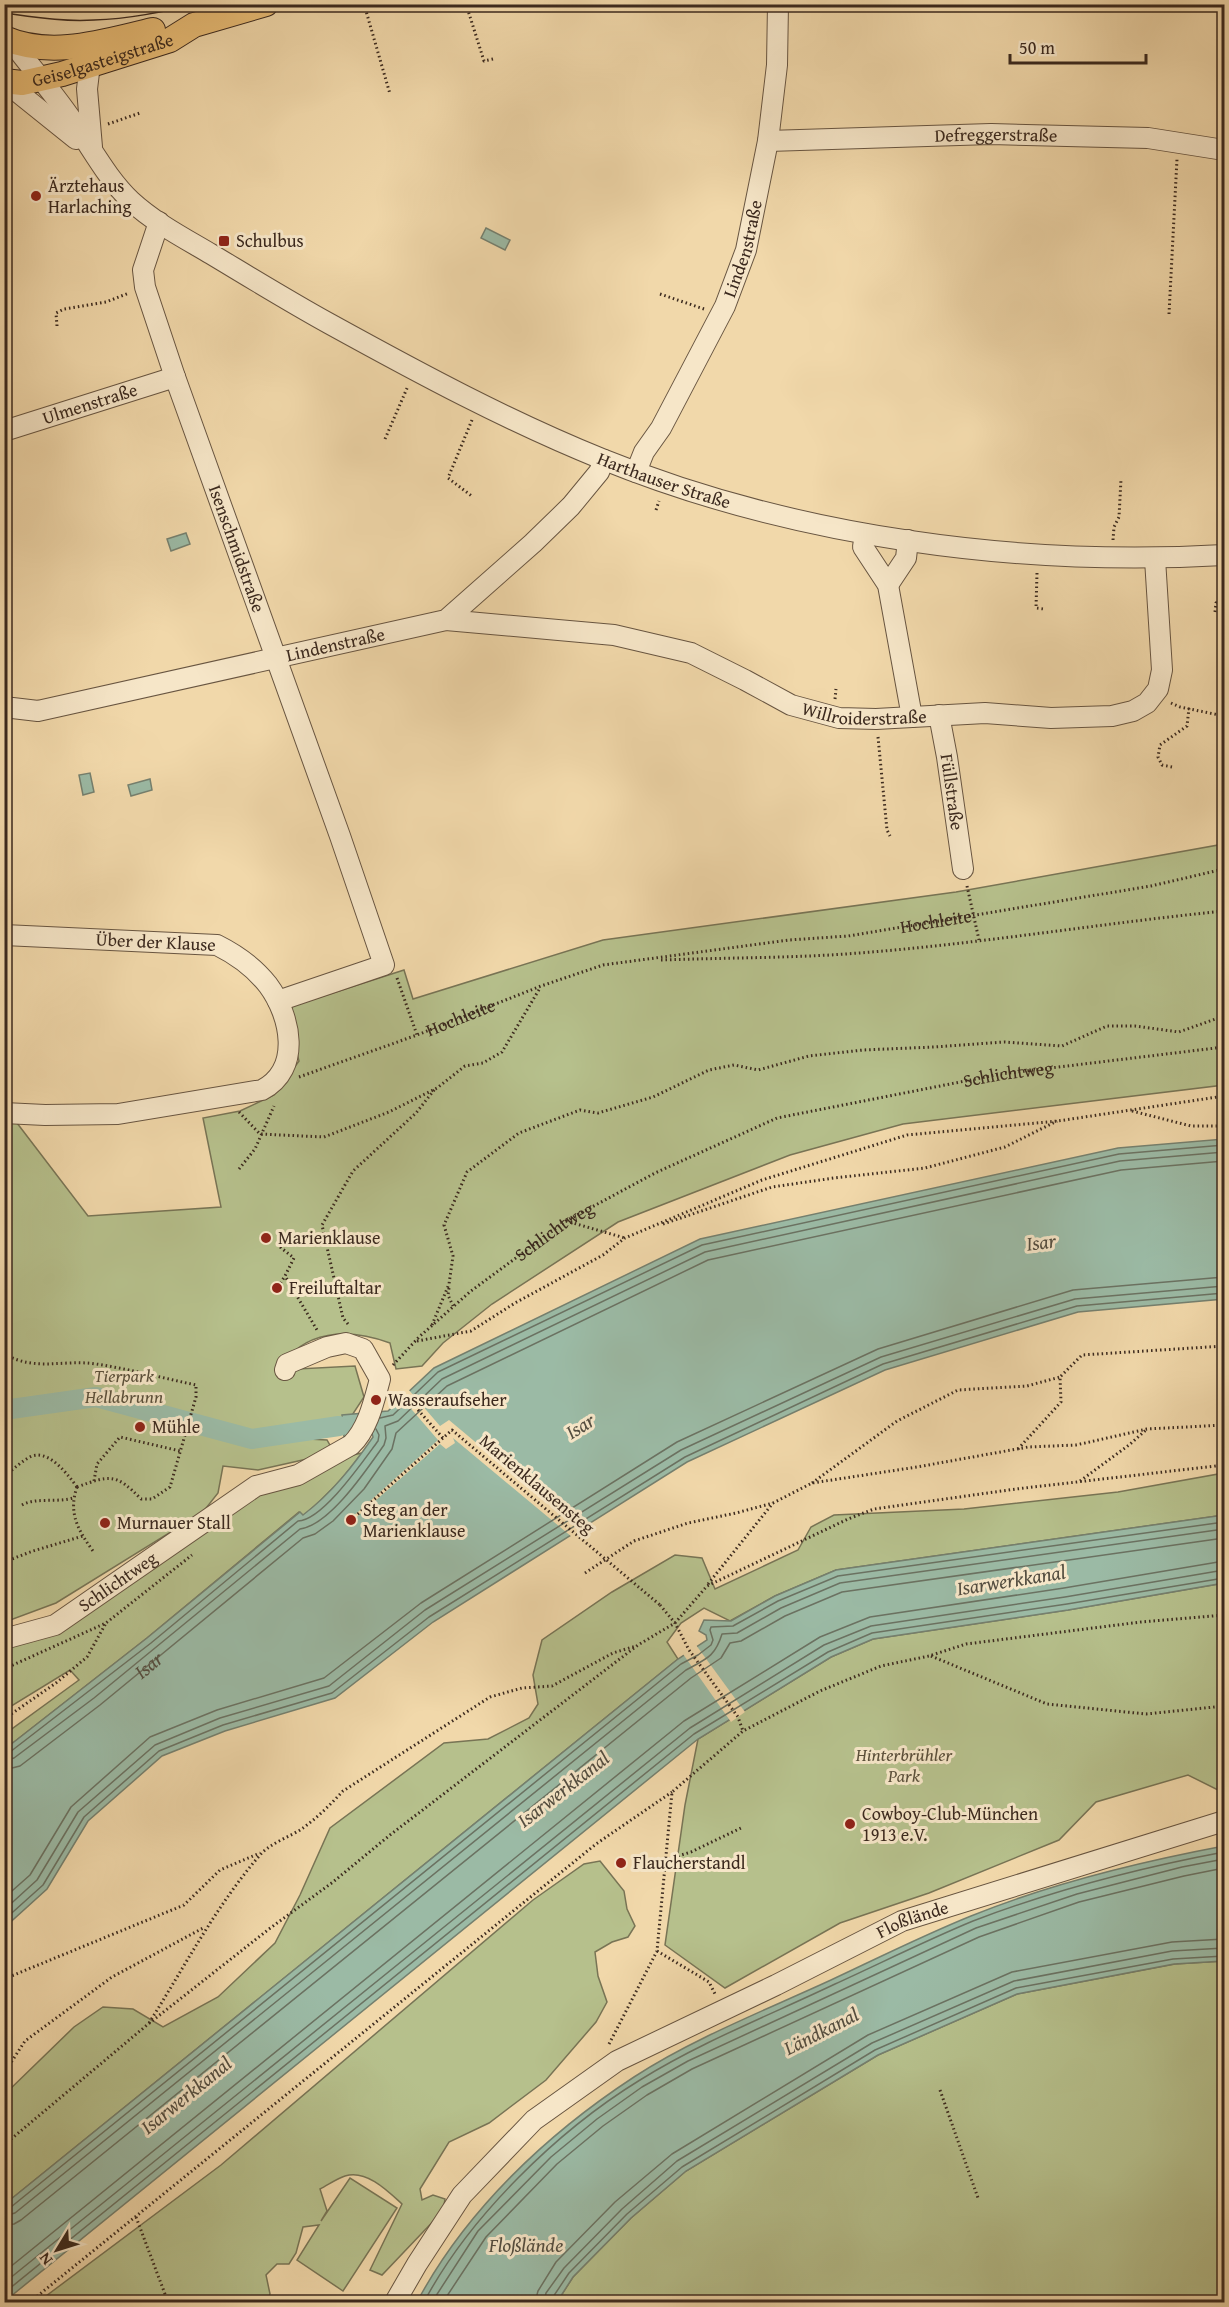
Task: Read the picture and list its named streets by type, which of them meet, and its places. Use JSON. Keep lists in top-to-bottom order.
{
  "streets": {
    "main road": ["Geiselgasteigstraße"],
    "street": [
      "Defreggerstraße",
      "Lindenstraße",
      "Ulmenstraße",
      "Harthauser Straße",
      "Isenschmidstraße",
      "Willroiderstraße",
      "Füllstraße",
      "Über der Klause",
      "Schlichtweg",
      "Floßlände"
    ],
    "path": ["Hochleite", "Marienklausensteg"]
  },
  "crossings": [
    ["Defreggerstraße", "Lindenstraße"],
    ["Lindenstraße", "Harthauser Straße"],
    ["Lindenstraße", "Isenschmidstraße"],
    ["Lindenstraße", "Willroiderstraße"],
    ["Ulmenstraße", "Isenschmidstraße"],
    ["Harthauser Straße", "Isenschmidstraße"],
    ["Harthauser Straße", "Willroiderstraße"],
    ["Willroiderstraße", "Füllstraße"]
  ],
  "water": [
    "Isar",
    "Isarwerkkanal",
    "Ländkanal",
    "Floßlände"
  ],
  "parks": ["Tierpark Hellabrunn", "Hinterbrühler Park"],
  "places": {
    "other": [
      "Ärztehaus Harlaching",
      "Marienklause",
      "Freiluftaltar",
      "Wasseraufseher",
      "Mühle",
      "Steg an der Marienklause",
      "Murnauer Stall",
      "Cowboy-Club-München 1913 e.V.",
      "Flaucherstandl"
    ],
    "transit": ["Schulbus"]
  },
  "scale_bar": "50 m",
  "north": "bottom left"
}
